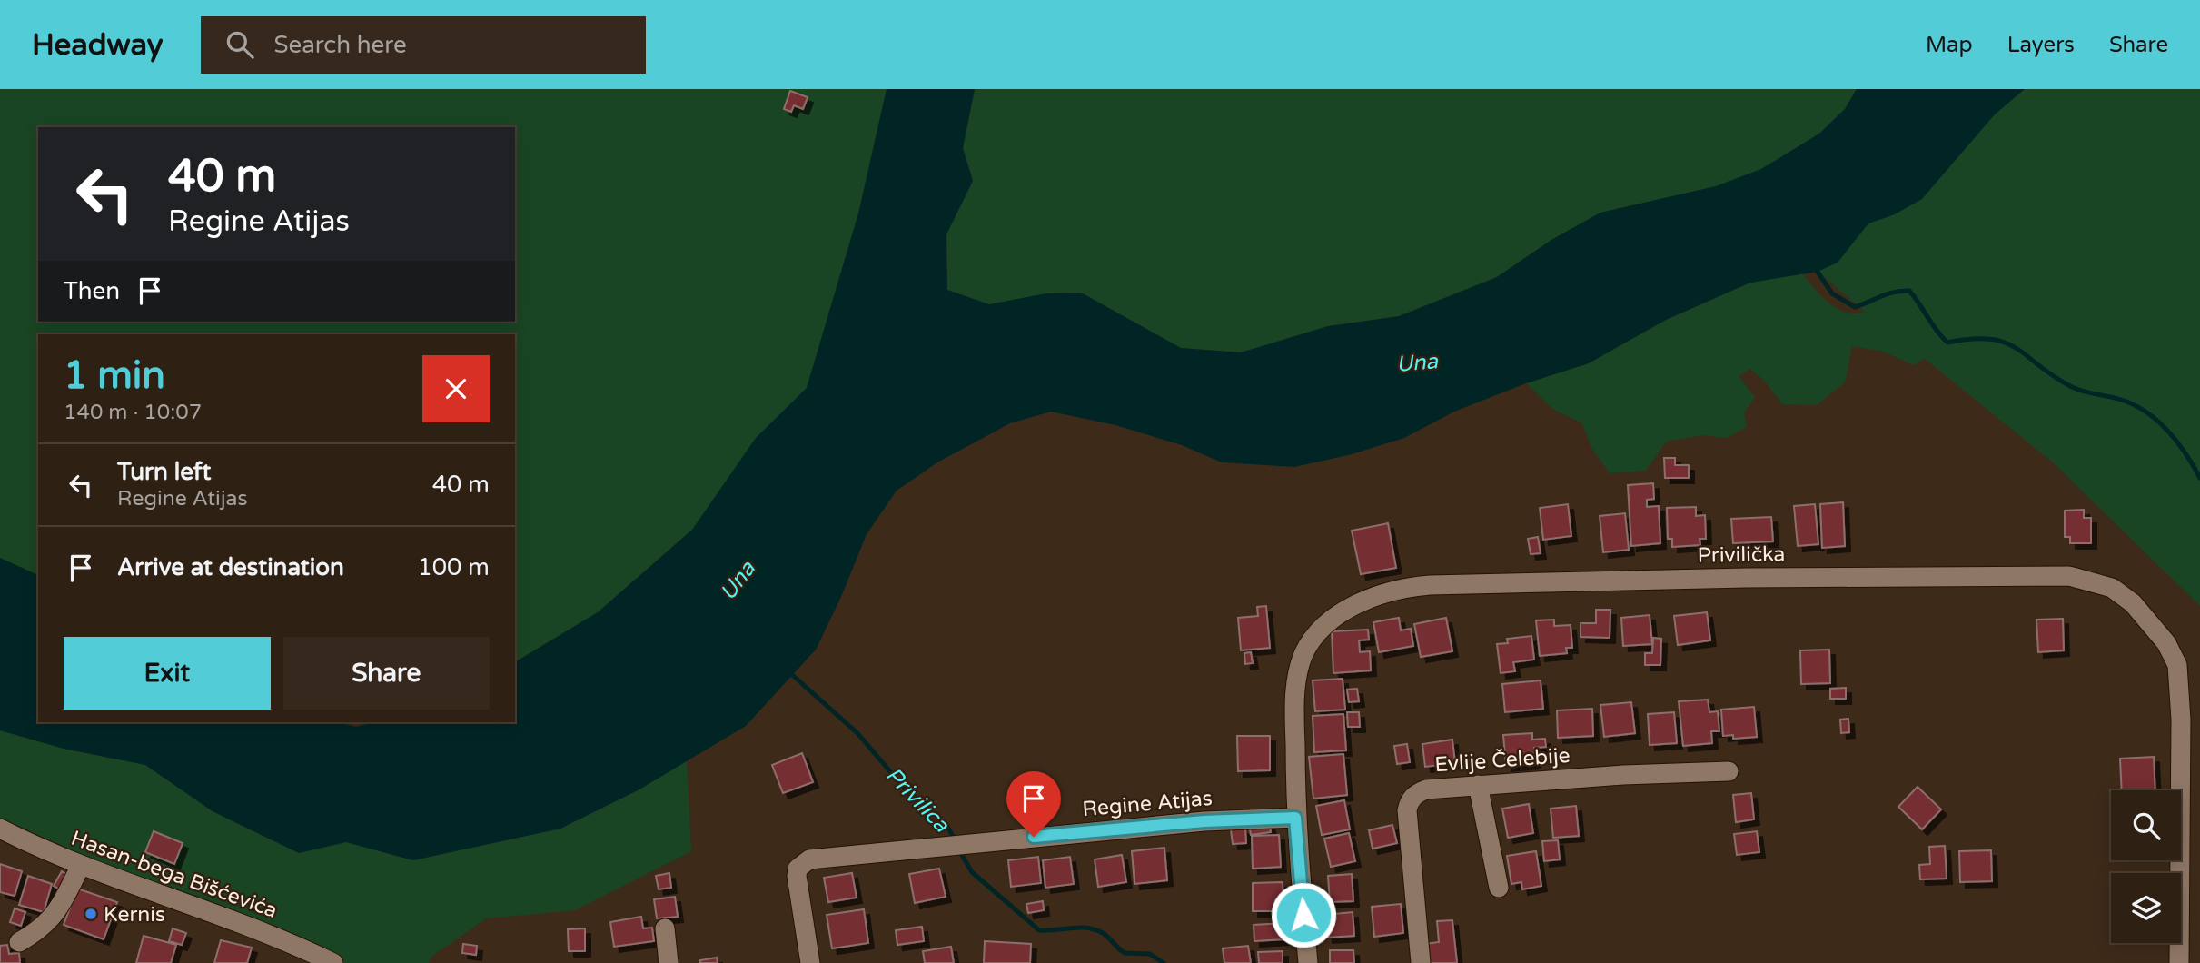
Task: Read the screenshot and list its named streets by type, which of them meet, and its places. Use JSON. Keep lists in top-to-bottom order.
{
  "streets": {
    "street": [
      "Privilička",
      "Evlije Čelebije",
      "Regine Atijas",
      "Hasan-bega Bišćevića"
    ]
  },
  "crossings": [
    ["Privilička", "Regine Atijas"]
  ],
  "water": ["Una", "Privilica"],
  "places": ["Kernis"],
  "page": {
    "header": "Headway",
    "search": "Search here",
    "nav": ["Map", "Layers", "Share"],
    "turn": ["40 m", "Regine Atijas"],
    "then": "Then",
    "heading": ["1 min", "140 m · 10:07"],
    "list": [
      {
        "name": "Turn left",
        "note": "Regine Atijas",
        "value": "40 m"
      },
      {
        "name": "Arrive at destination",
        "value": "100 m"
      }
    ],
    "buttons": ["Exit", "Share"]
  }
}
